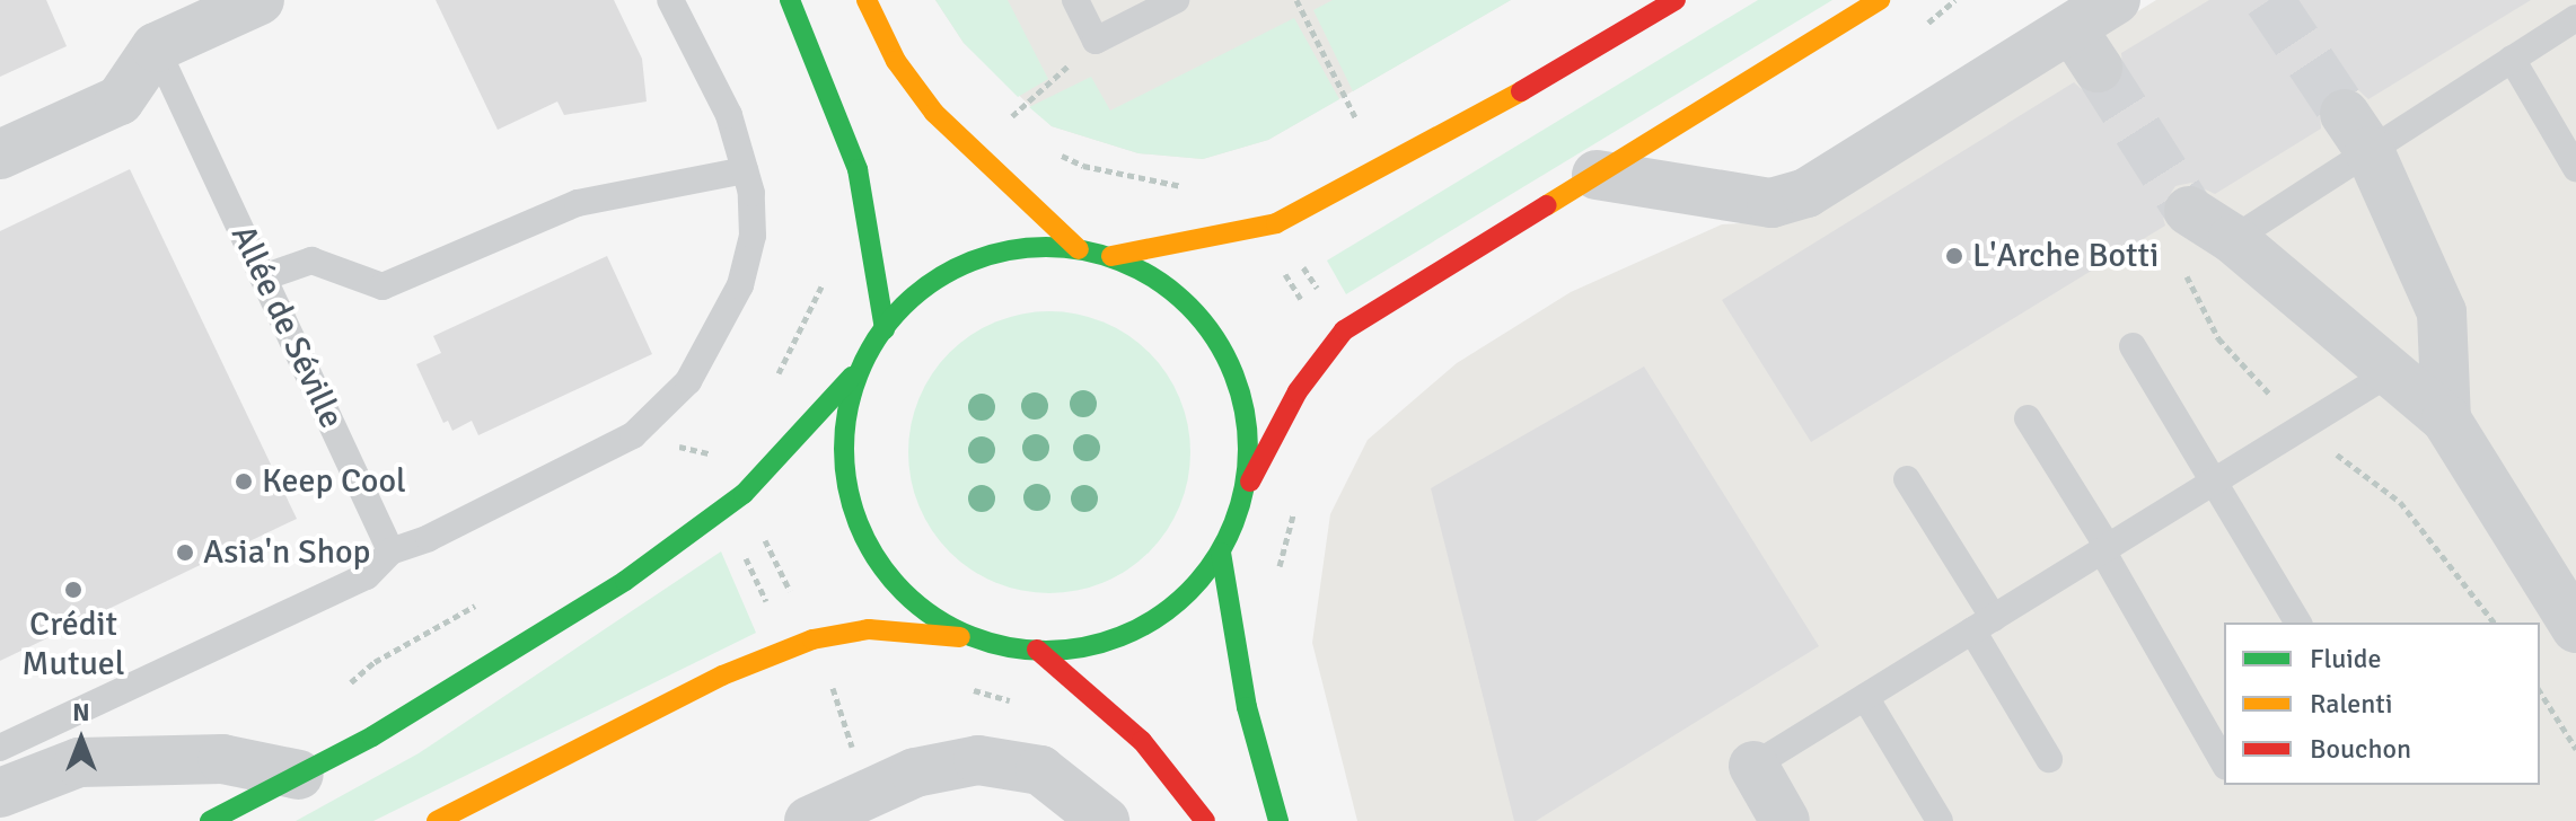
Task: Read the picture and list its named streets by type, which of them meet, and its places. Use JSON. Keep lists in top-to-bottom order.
{
  "streets": {
    "lane": ["Allée de Séville"]
  },
  "places": [
    "L'Arche Botti",
    "Keep Cool",
    "Asia'n Shop",
    "Crédit Mutuel"
  ],
  "legend": ["Fluide", "Ralenti", "Bouchon"],
  "north": "top"
}
